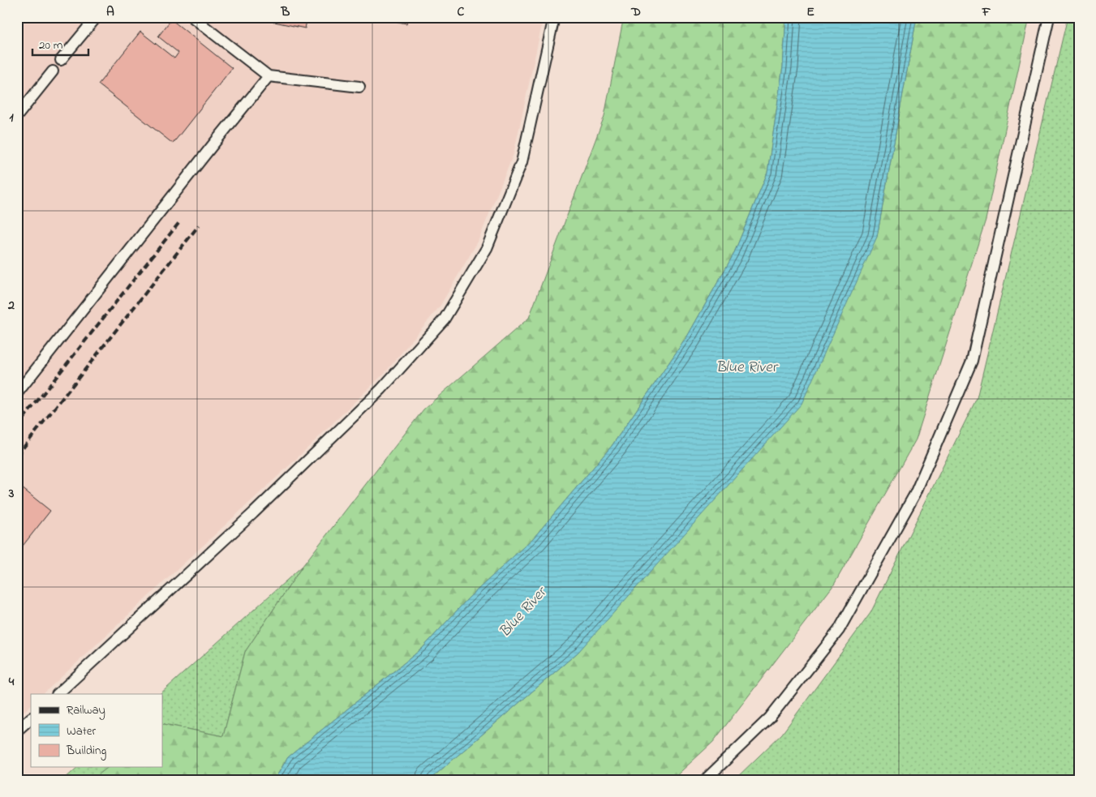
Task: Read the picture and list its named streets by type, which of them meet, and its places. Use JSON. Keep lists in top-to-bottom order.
{
  "water": ["Blue River"],
  "legend": ["Railway", "Water", "Building"],
  "scale_bar": "20 m",
  "grid": {
    "columns": [
      "A",
      "B",
      "C",
      "D",
      "E",
      "F"
    ],
    "rows": [
      "1",
      "2",
      "3",
      "4"
    ]
  }
}
